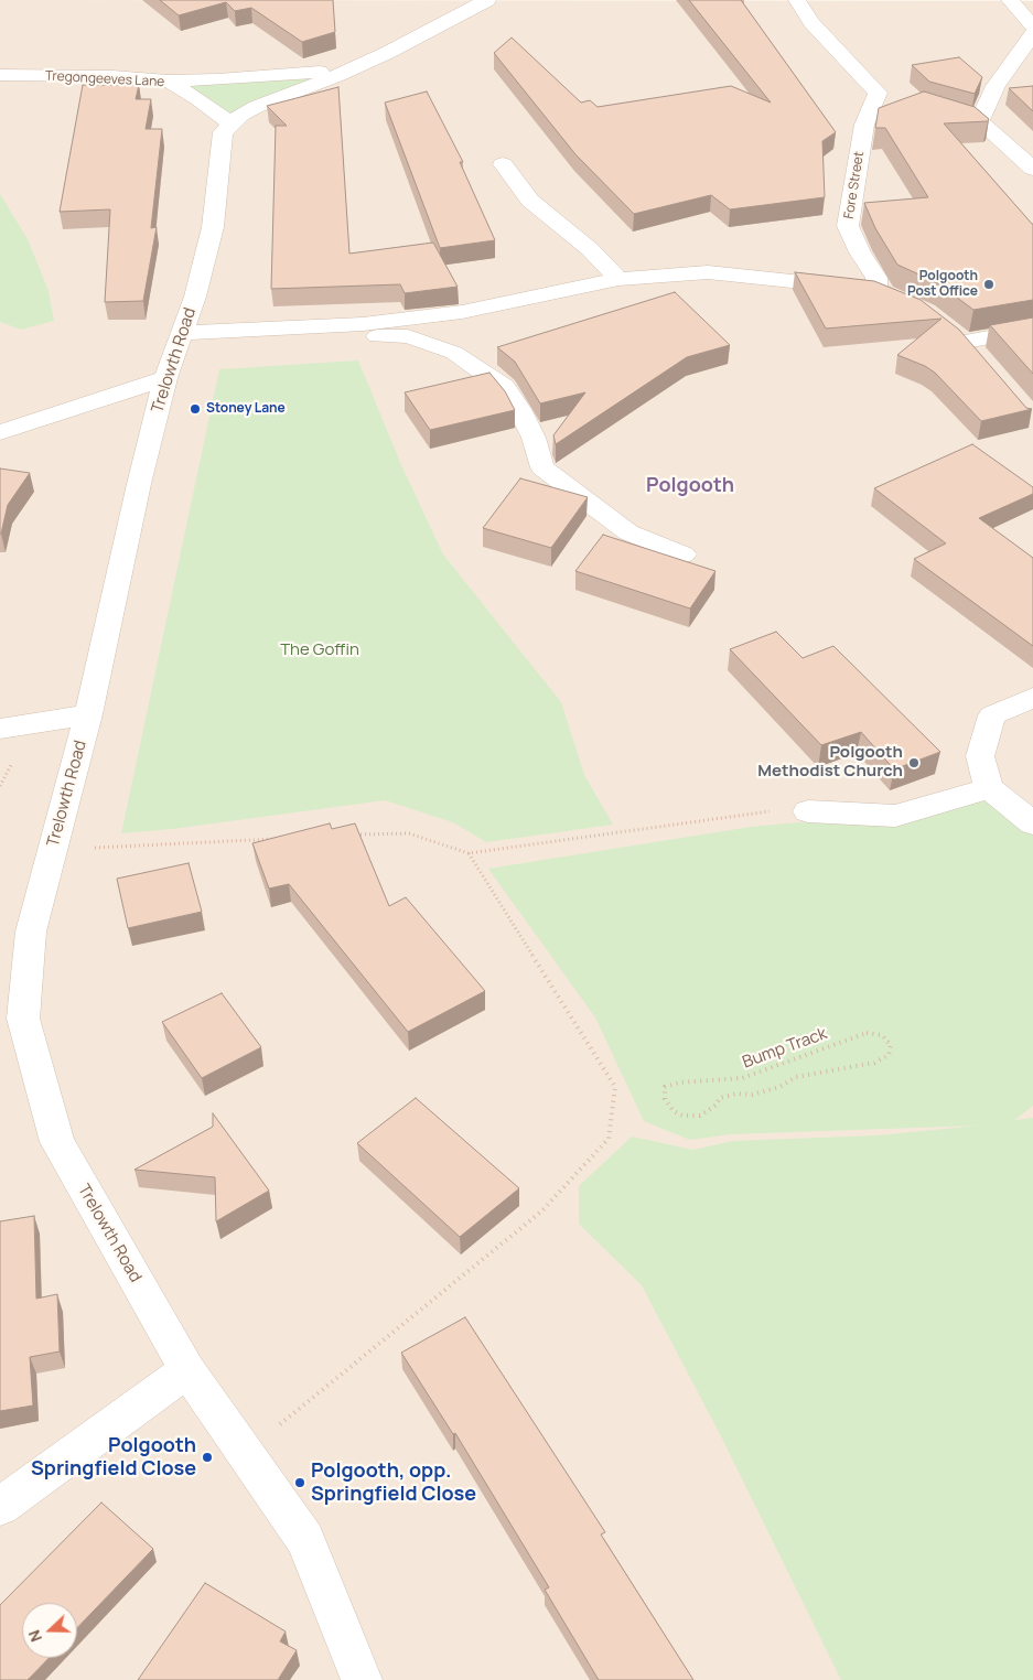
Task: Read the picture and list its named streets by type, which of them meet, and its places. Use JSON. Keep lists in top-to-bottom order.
{
  "streets": {
    "street": ["Tregongeeves Lane", "Fore Street", "Trelowth Road"],
    "path": ["Bump Track"]
  },
  "crossings": [
    ["Tregongeeves Lane", "Trelowth Road"]
  ],
  "districts": ["Polgooth"],
  "parks": ["The Goffin"],
  "places": [
    "Polgooth Post Office",
    "Stoney Lane",
    "Polgooth Methodist Church",
    "Polgooth Springfield Close",
    "Polgooth, opp. Springfield Close"
  ],
  "north": "left"
}
